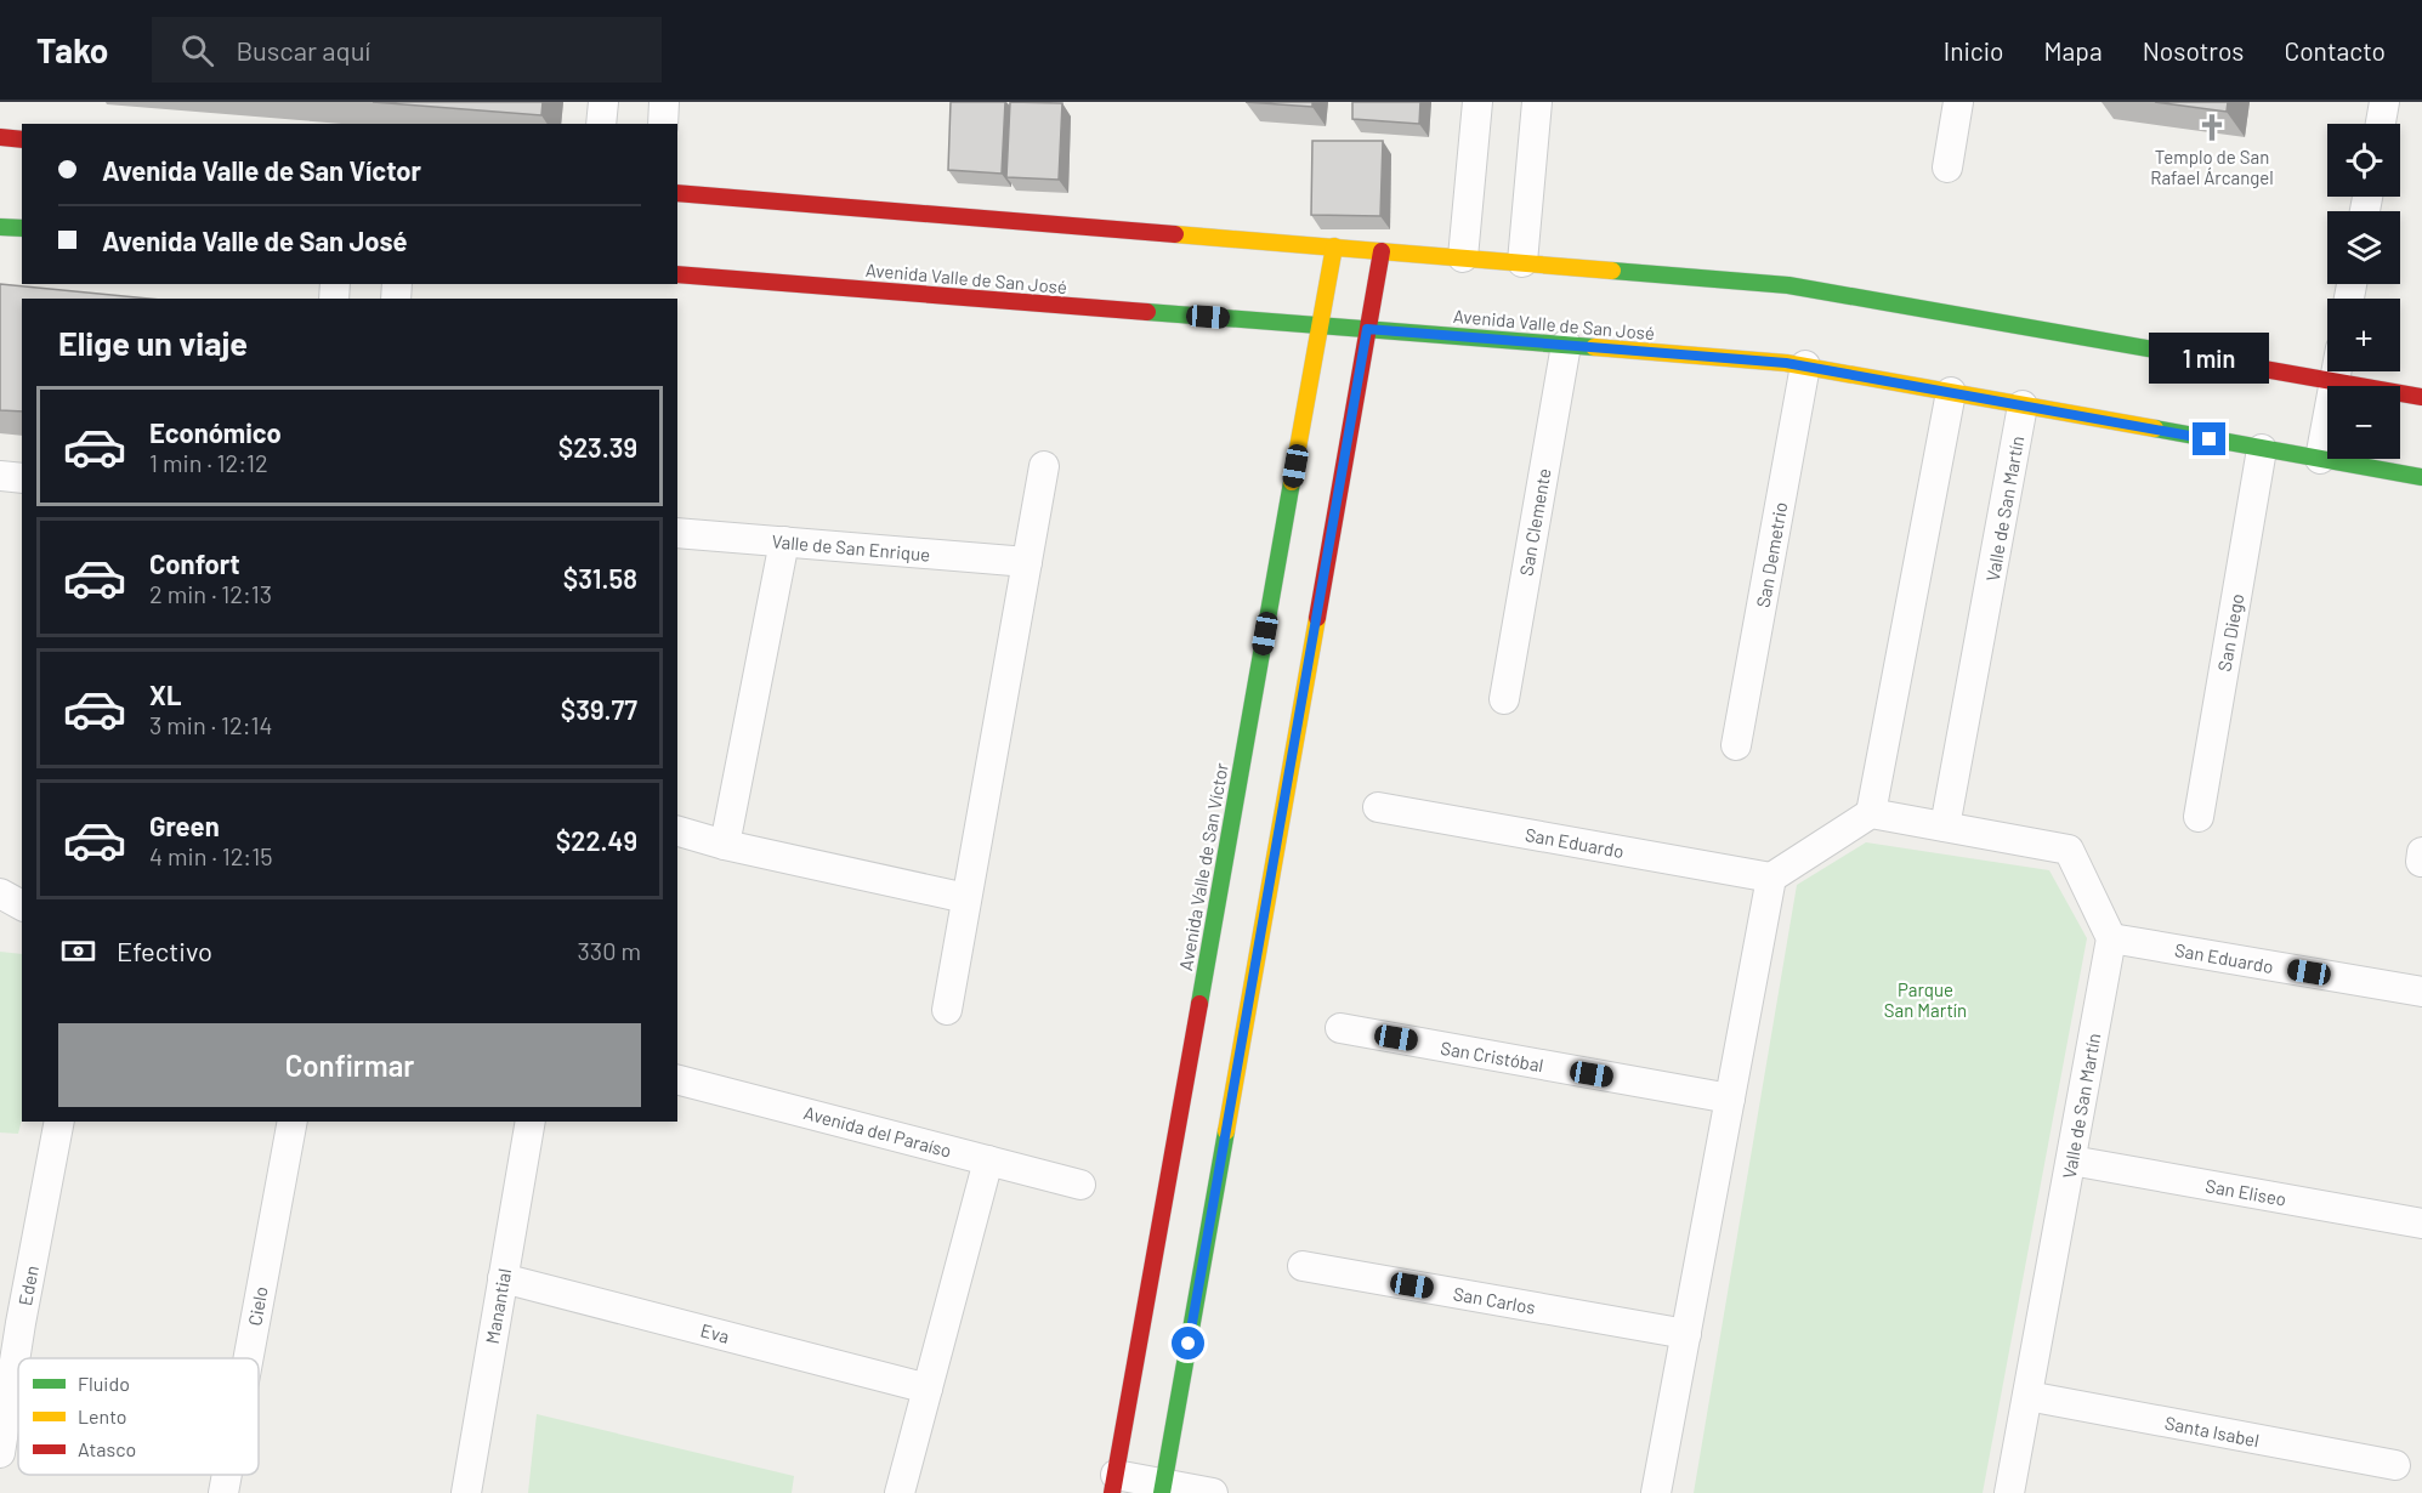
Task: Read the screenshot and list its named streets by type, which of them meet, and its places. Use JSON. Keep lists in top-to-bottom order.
{
  "streets": {
    "street": [
      "Avenida Valle de San José",
      "Valle de San Martín",
      "San Clemente",
      "Valle de San Enrique",
      "San Demetrio",
      "San Diego",
      "San Eduardo",
      "Avenida Valle de San Víctor",
      "San Cristóbal",
      "Avenida del Paraíso",
      "San Eliseo",
      "Eden",
      "San Carlos",
      "Cielo",
      "Manantial",
      "Eva",
      "Santa Isabel"
    ]
  },
  "crossings": [
    ["Avenida Valle de San José", "Valle de San Martín"],
    ["Avenida Valle de San José", "San Clemente"],
    ["Avenida Valle de San José", "San Demetrio"],
    ["Avenida Valle de San José", "San Diego"],
    ["Avenida Valle de San José", "Avenida Valle de San Víctor"],
    ["Valle de San Martín", "San Eduardo"],
    ["Valle de San Martín", "San Eliseo"],
    ["Valle de San Martín", "Santa Isabel"],
    ["Manantial", "Eva"]
  ],
  "parks": ["Parque San Martín"],
  "places": {
    "church": ["Templo de San Rafael Árcangel"]
  },
  "legend": ["Fluido", "Lento", "Atasco"],
  "page": {
    "header": "Tako",
    "search": "Buscar aquí",
    "nav": [
      "Inicio",
      "Mapa",
      "Nosotros",
      "Contacto"
    ],
    "map_buttons": ["+", "−"],
    "banner": ["Avenida Valle de San Víctor", "Avenida Valle de San José"],
    "heading": "Elige un viaje",
    "bubble": "1 min",
    "list": [
      {
        "name": "Económico",
        "note": "1 min · 12:12",
        "value": "$23.39"
      },
      {
        "name": "Confort",
        "note": "2 min · 12:13",
        "value": "$31.58"
      },
      {
        "name": "XL",
        "note": "3 min · 12:14",
        "value": "$39.77"
      },
      {
        "name": "Green",
        "note": "4 min · 12:15",
        "value": "$22.49"
      }
    ],
    "pay": ["Efectivo", "330 m"],
    "buttons": "Confirmar"
  }
}
